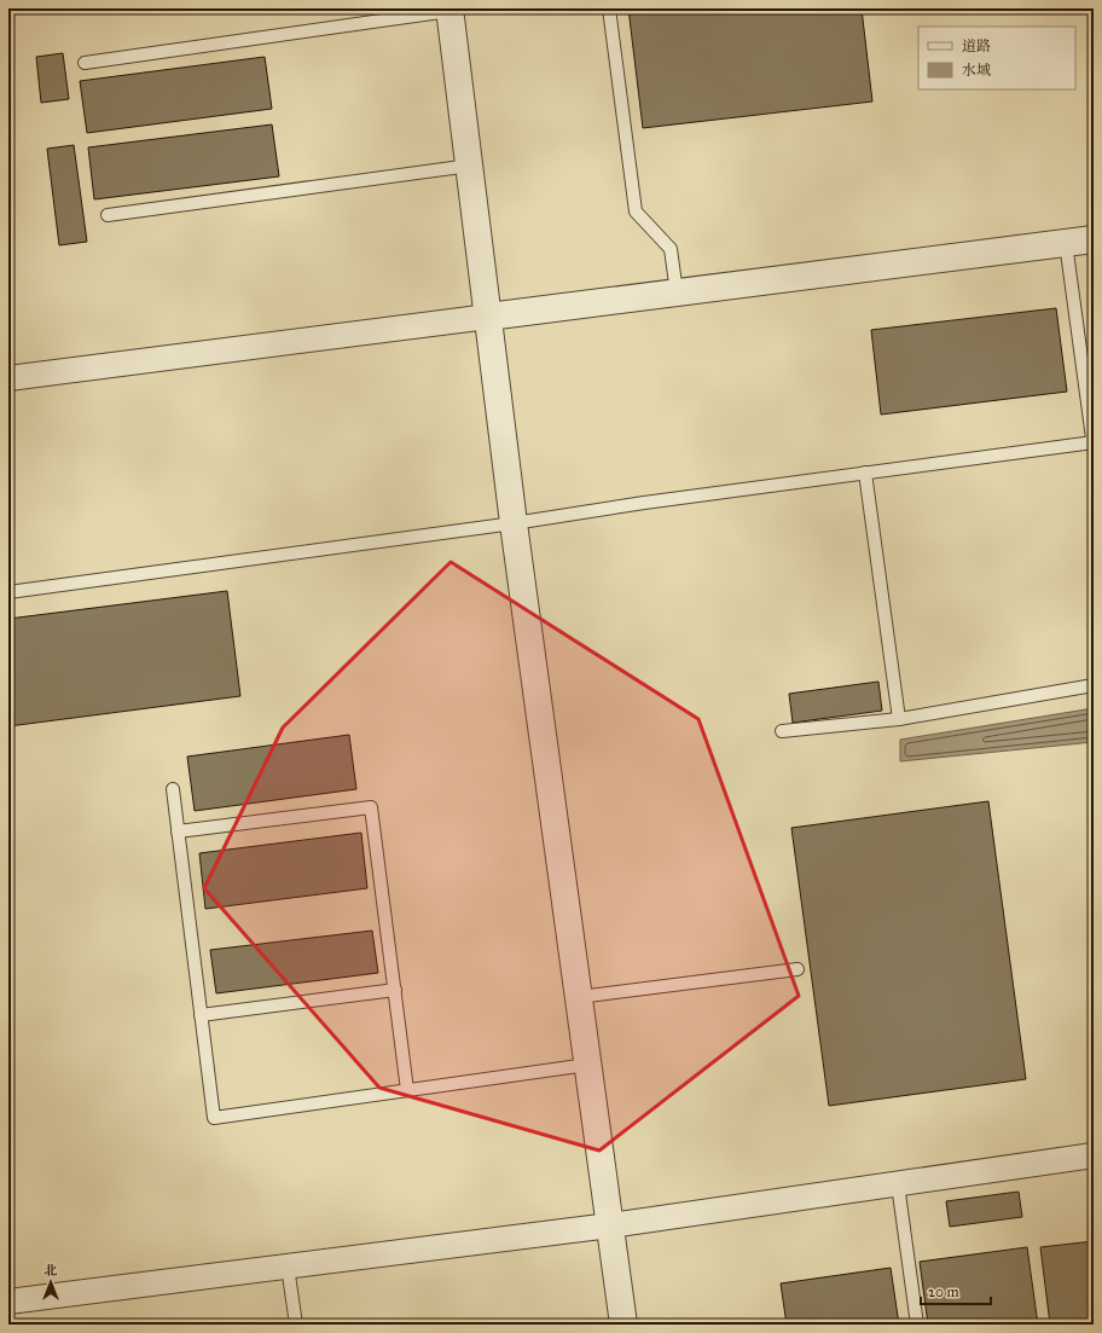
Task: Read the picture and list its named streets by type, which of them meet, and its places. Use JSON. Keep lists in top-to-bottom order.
{
  "legend": ["道路", "水域"],
  "scale_bar": "20 m",
  "north": "top"
}
